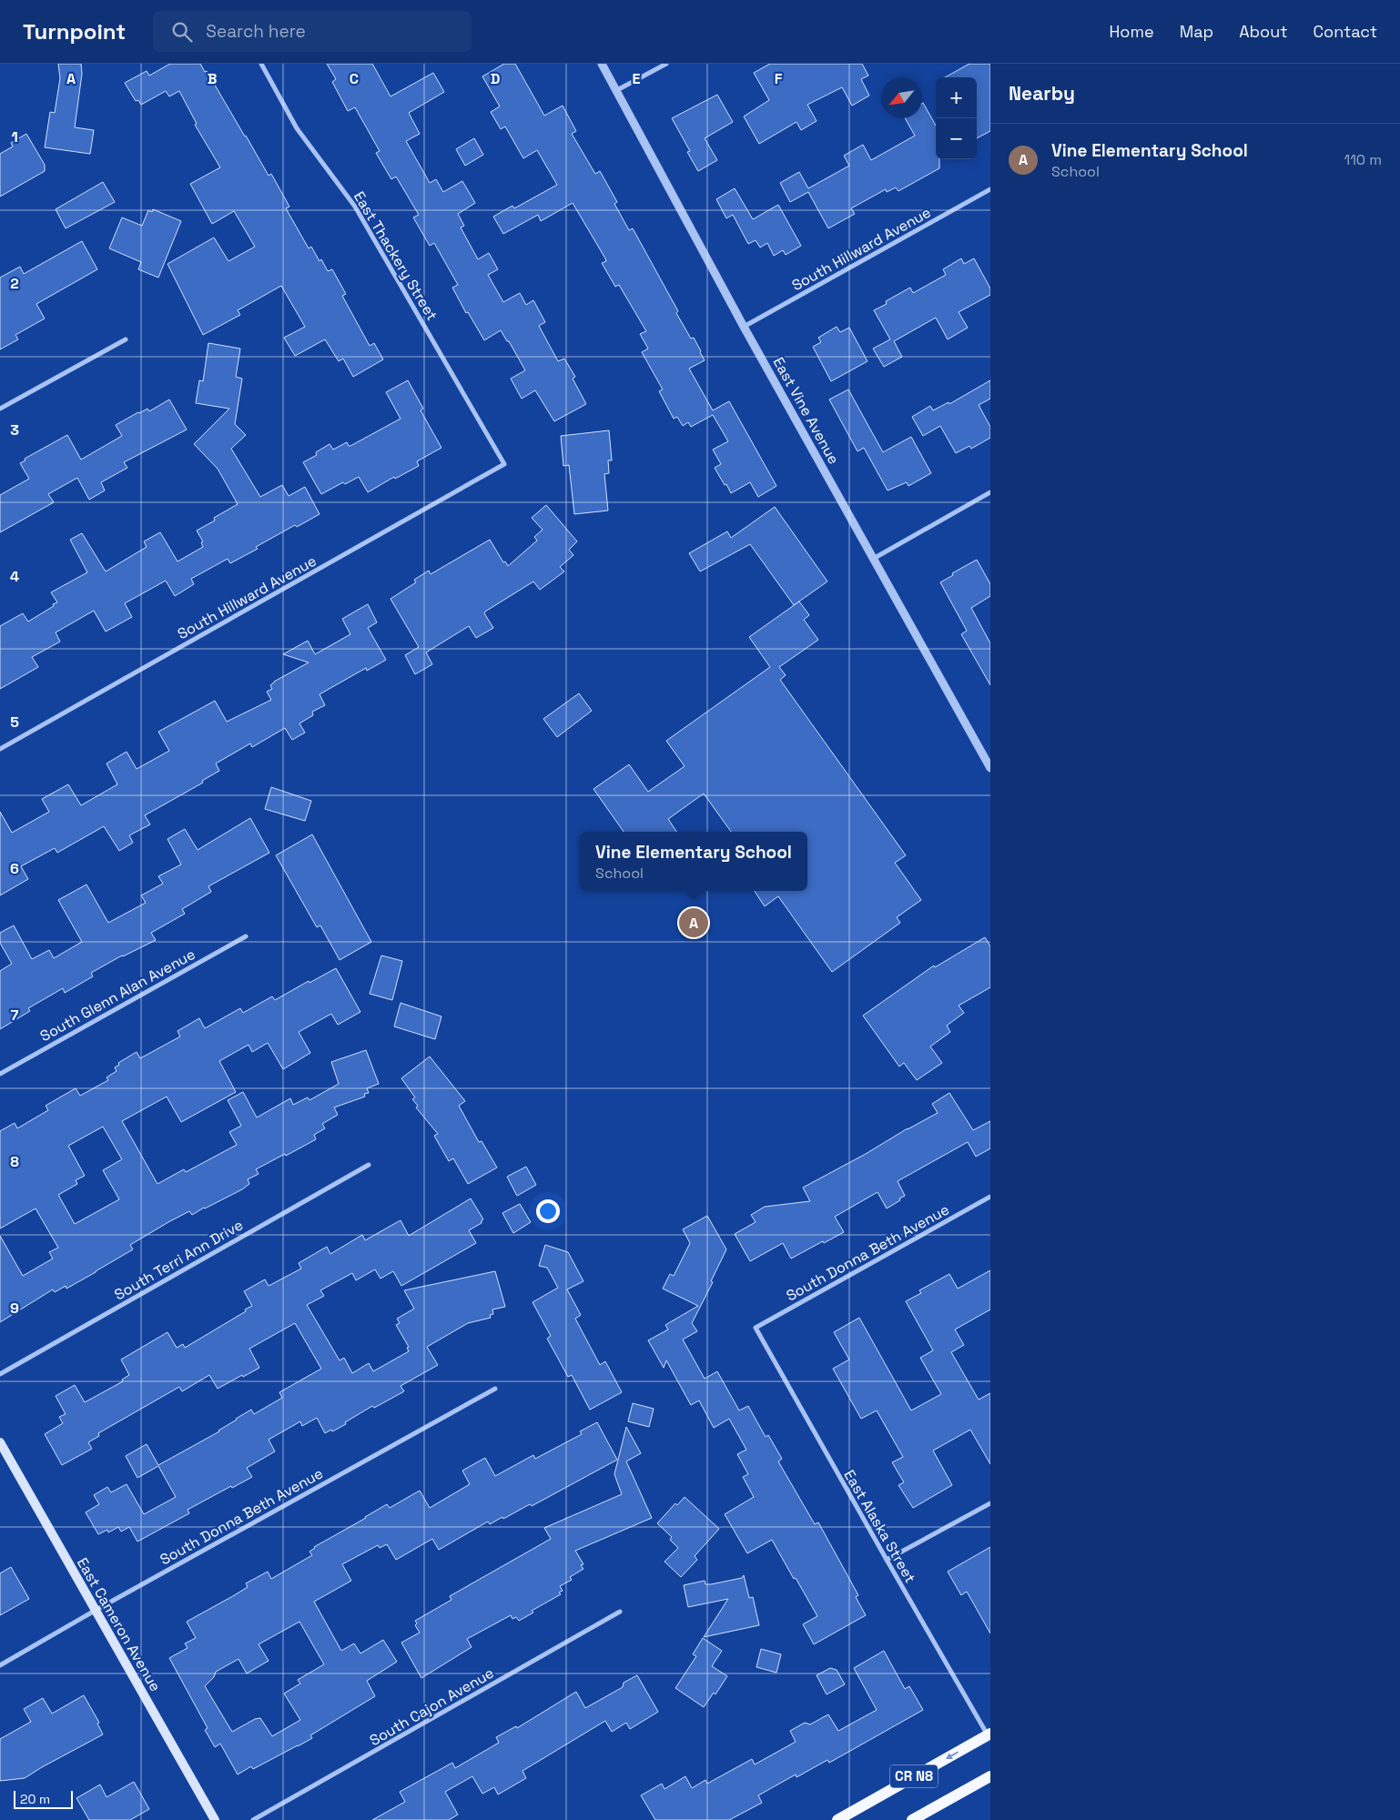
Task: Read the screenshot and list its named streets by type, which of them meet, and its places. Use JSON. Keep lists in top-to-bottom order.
{
  "streets": {
    "main road": ["East Cameron Avenue", "CR N8"],
    "street": [
      "South Hillward Avenue",
      "East Thackery Street",
      "East Vine Avenue",
      "South Glenn Alan Avenue",
      "South Donna Beth Avenue",
      "South Terri Ann Drive",
      "East Alaska Street",
      "South Cajon Avenue"
    ]
  },
  "crossings": [
    ["South Hillward Avenue", "East Thackery Street"],
    ["South Hillward Avenue", "East Vine Avenue"],
    ["South Donna Beth Avenue", "East Alaska Street"],
    ["South Donna Beth Avenue", "East Cameron Avenue"],
    ["East Alaska Street", "CR N8"]
  ],
  "scale_bar": "20 m",
  "north": "bottom left",
  "page": {
    "header": "Turnpoint",
    "search": "Search here",
    "nav": [
      "Home",
      "Map",
      "About",
      "Contact"
    ],
    "heading": "Nearby",
    "map_buttons": ["+", "−"],
    "list": [
      {
        "mark": "A",
        "name": "Vine Elementary School",
        "note": "School",
        "value": "110 m"
      }
    ],
    "popup": ["Vine Elementary School", "School"],
    "pins": "A",
    "scale": "20 m"
  },
  "grid": {
    "columns": [
      "A",
      "B",
      "C",
      "D",
      "E",
      "F"
    ],
    "rows": [
      "1",
      "2",
      "3",
      "4",
      "5",
      "6",
      "7",
      "8",
      "9"
    ]
  }
}
